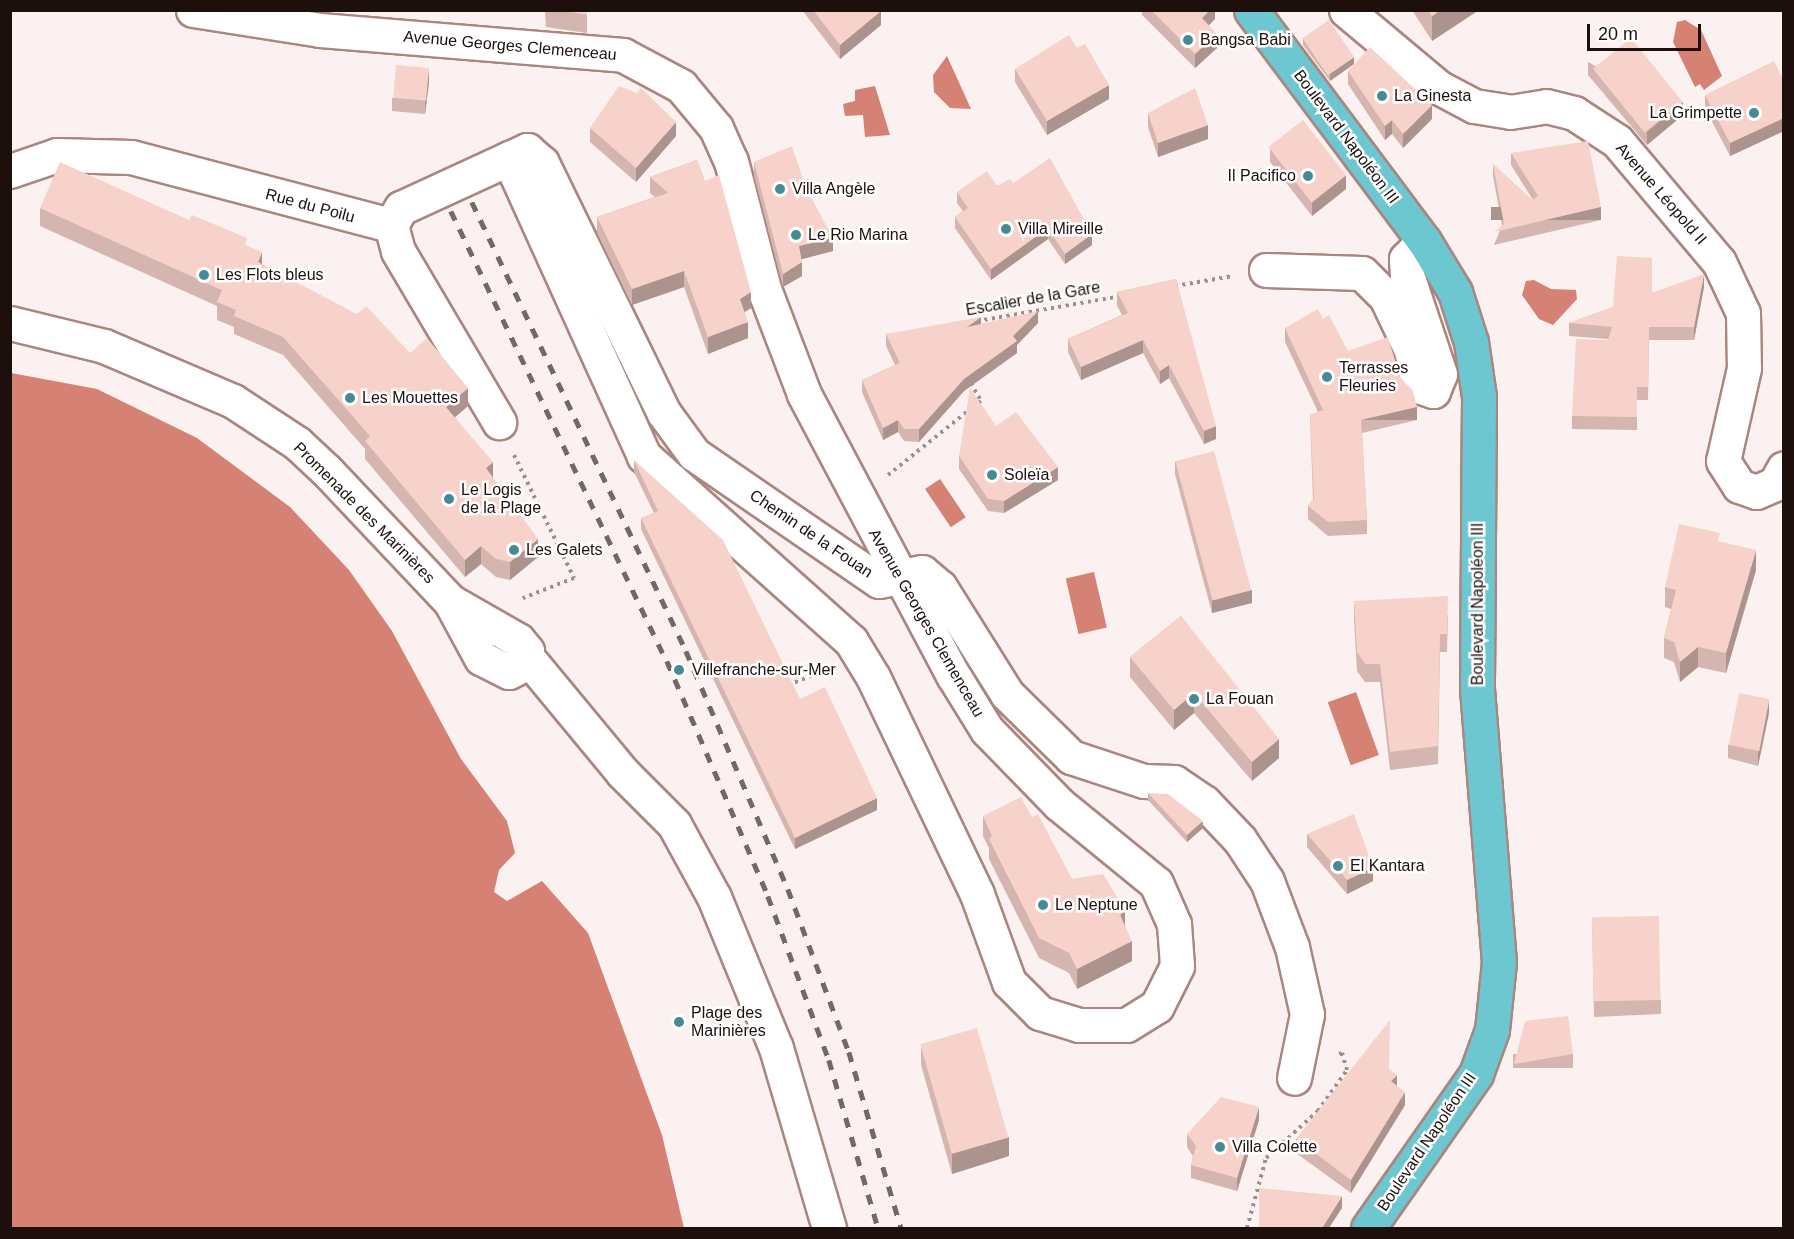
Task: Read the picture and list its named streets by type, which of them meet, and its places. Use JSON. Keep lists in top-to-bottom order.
{
  "streets": {
    "main road": ["Boulevard Napoléon III"],
    "street": [
      "Avenue Georges Clemenceau",
      "Avenue Léopold II",
      "Rue du Poilu",
      "Promenade des Marinières",
      "Chemin de la Fouan"
    ],
    "path": ["Escalier de la Gare"]
  },
  "crossings": [
    ["Avenue Georges Clemenceau", "Chemin de la Fouan"],
    ["Rue du Poilu", "Chemin de la Fouan"]
  ],
  "places": [
    "Bangsa Babi",
    "La Ginesta",
    "La Grimpette",
    "Il Pacifico",
    "Villa Angèle",
    "Villa Mireille",
    "Le Rio Marina",
    "Les Flots bleus",
    "Terrasses Fleuries",
    "Les Mouettes",
    "Soleïa",
    "Le Logis de la Plage",
    "Les Galets",
    "Villefranche-sur-Mer",
    "La Fouan",
    "El Kantara",
    "Le Neptune",
    "Plage des Marinières",
    "Villa Colette"
  ],
  "scale_bar": "20 m"
}
